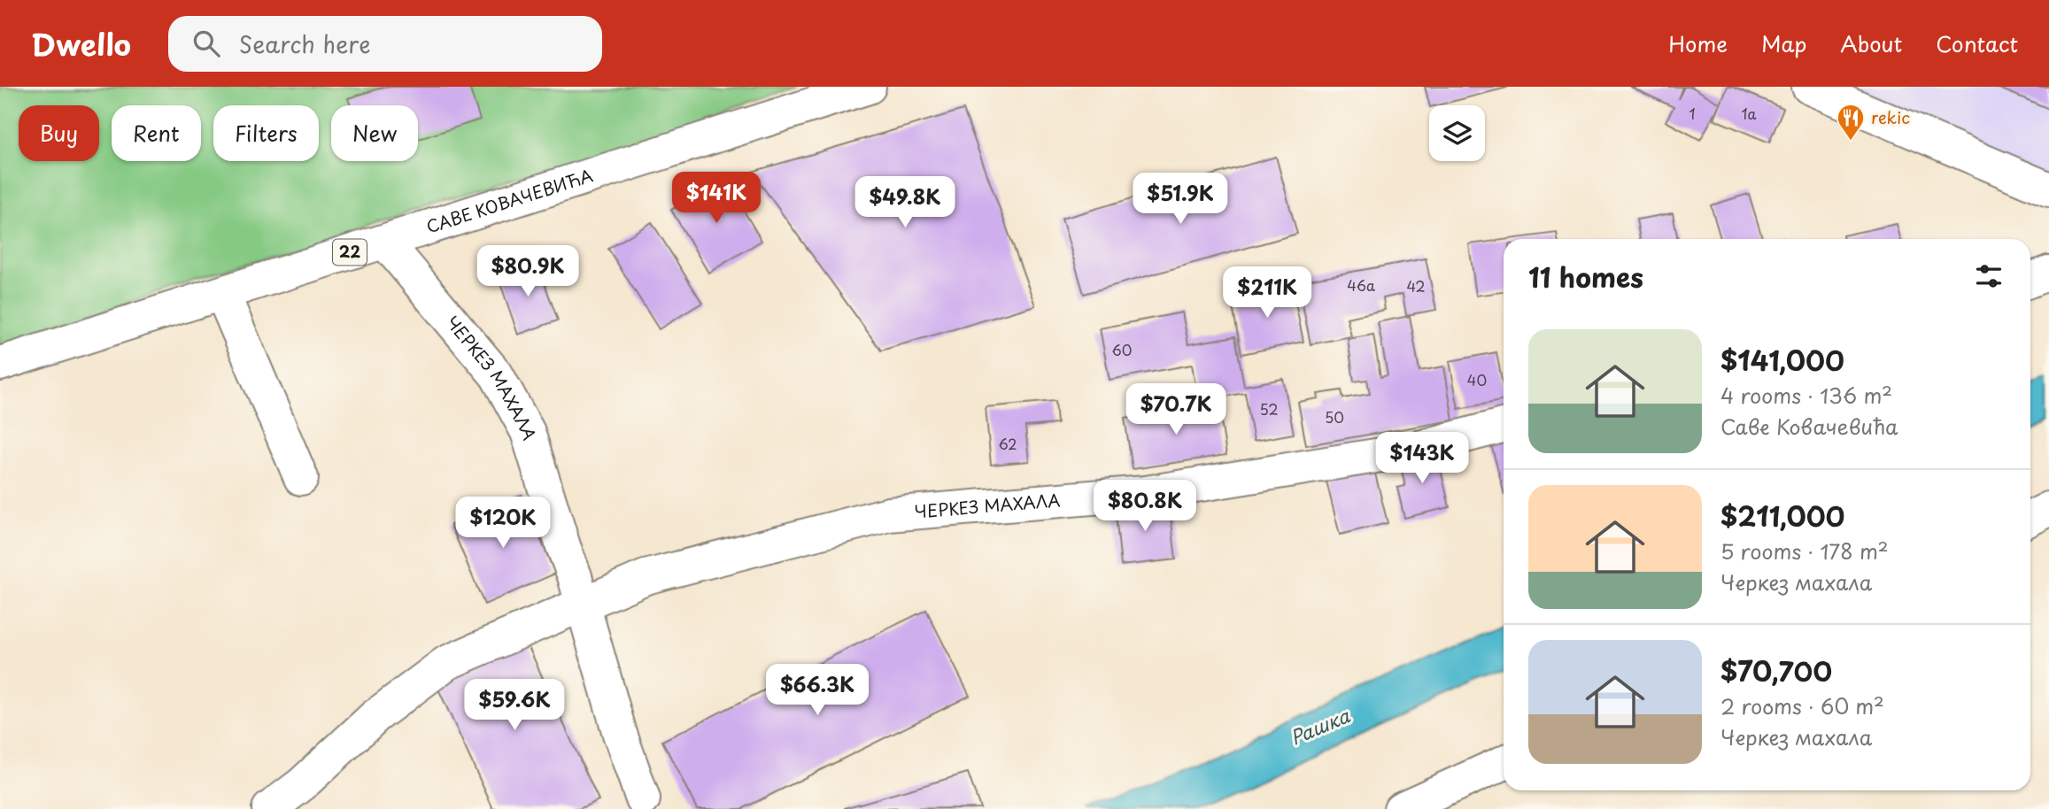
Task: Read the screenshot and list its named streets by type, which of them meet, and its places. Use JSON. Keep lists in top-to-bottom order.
{
  "streets": {
    "street": ["САВЕ КОВАЧЕВИЋА", "22", "ЧЕРКЕЗ МАХАЛА"]
  },
  "crossings": [
    ["САВЕ КОВАЧЕВИЋА", "ЧЕРКЕЗ МАХАЛА"]
  ],
  "water": ["Рашка"],
  "places": {
    "restaurant": ["rekic"]
  },
  "house_numbers": [
    "1",
    "1a",
    "46a",
    "42",
    "60",
    "40",
    "52",
    "50",
    "62"
  ],
  "page": {
    "header": "Dwello",
    "search": "Search here",
    "nav": [
      "Home",
      "Map",
      "About",
      "Contact"
    ],
    "chip": [
      "Buy",
      "Rent",
      "Filters",
      "New"
    ],
    "price": [
      "$141K",
      "$51.9K",
      "$49.8K",
      "$80.9K",
      "$211K",
      "$70.7K",
      "$143K",
      "$80.8K",
      "$120K",
      "$66.3K",
      "$59.6K"
    ],
    "heading": "11 homes",
    "list": [
      {
        "name": "$141,000",
        "note": "4 rooms · 136 m² · Саве Ковачевића"
      },
      {
        "name": "$211,000",
        "note": "5 rooms · 178 m² · Черкез махала"
      },
      {
        "name": "$70,700",
        "note": "2 rooms · 60 m² · Черкез махала"
      }
    ]
  }
}
